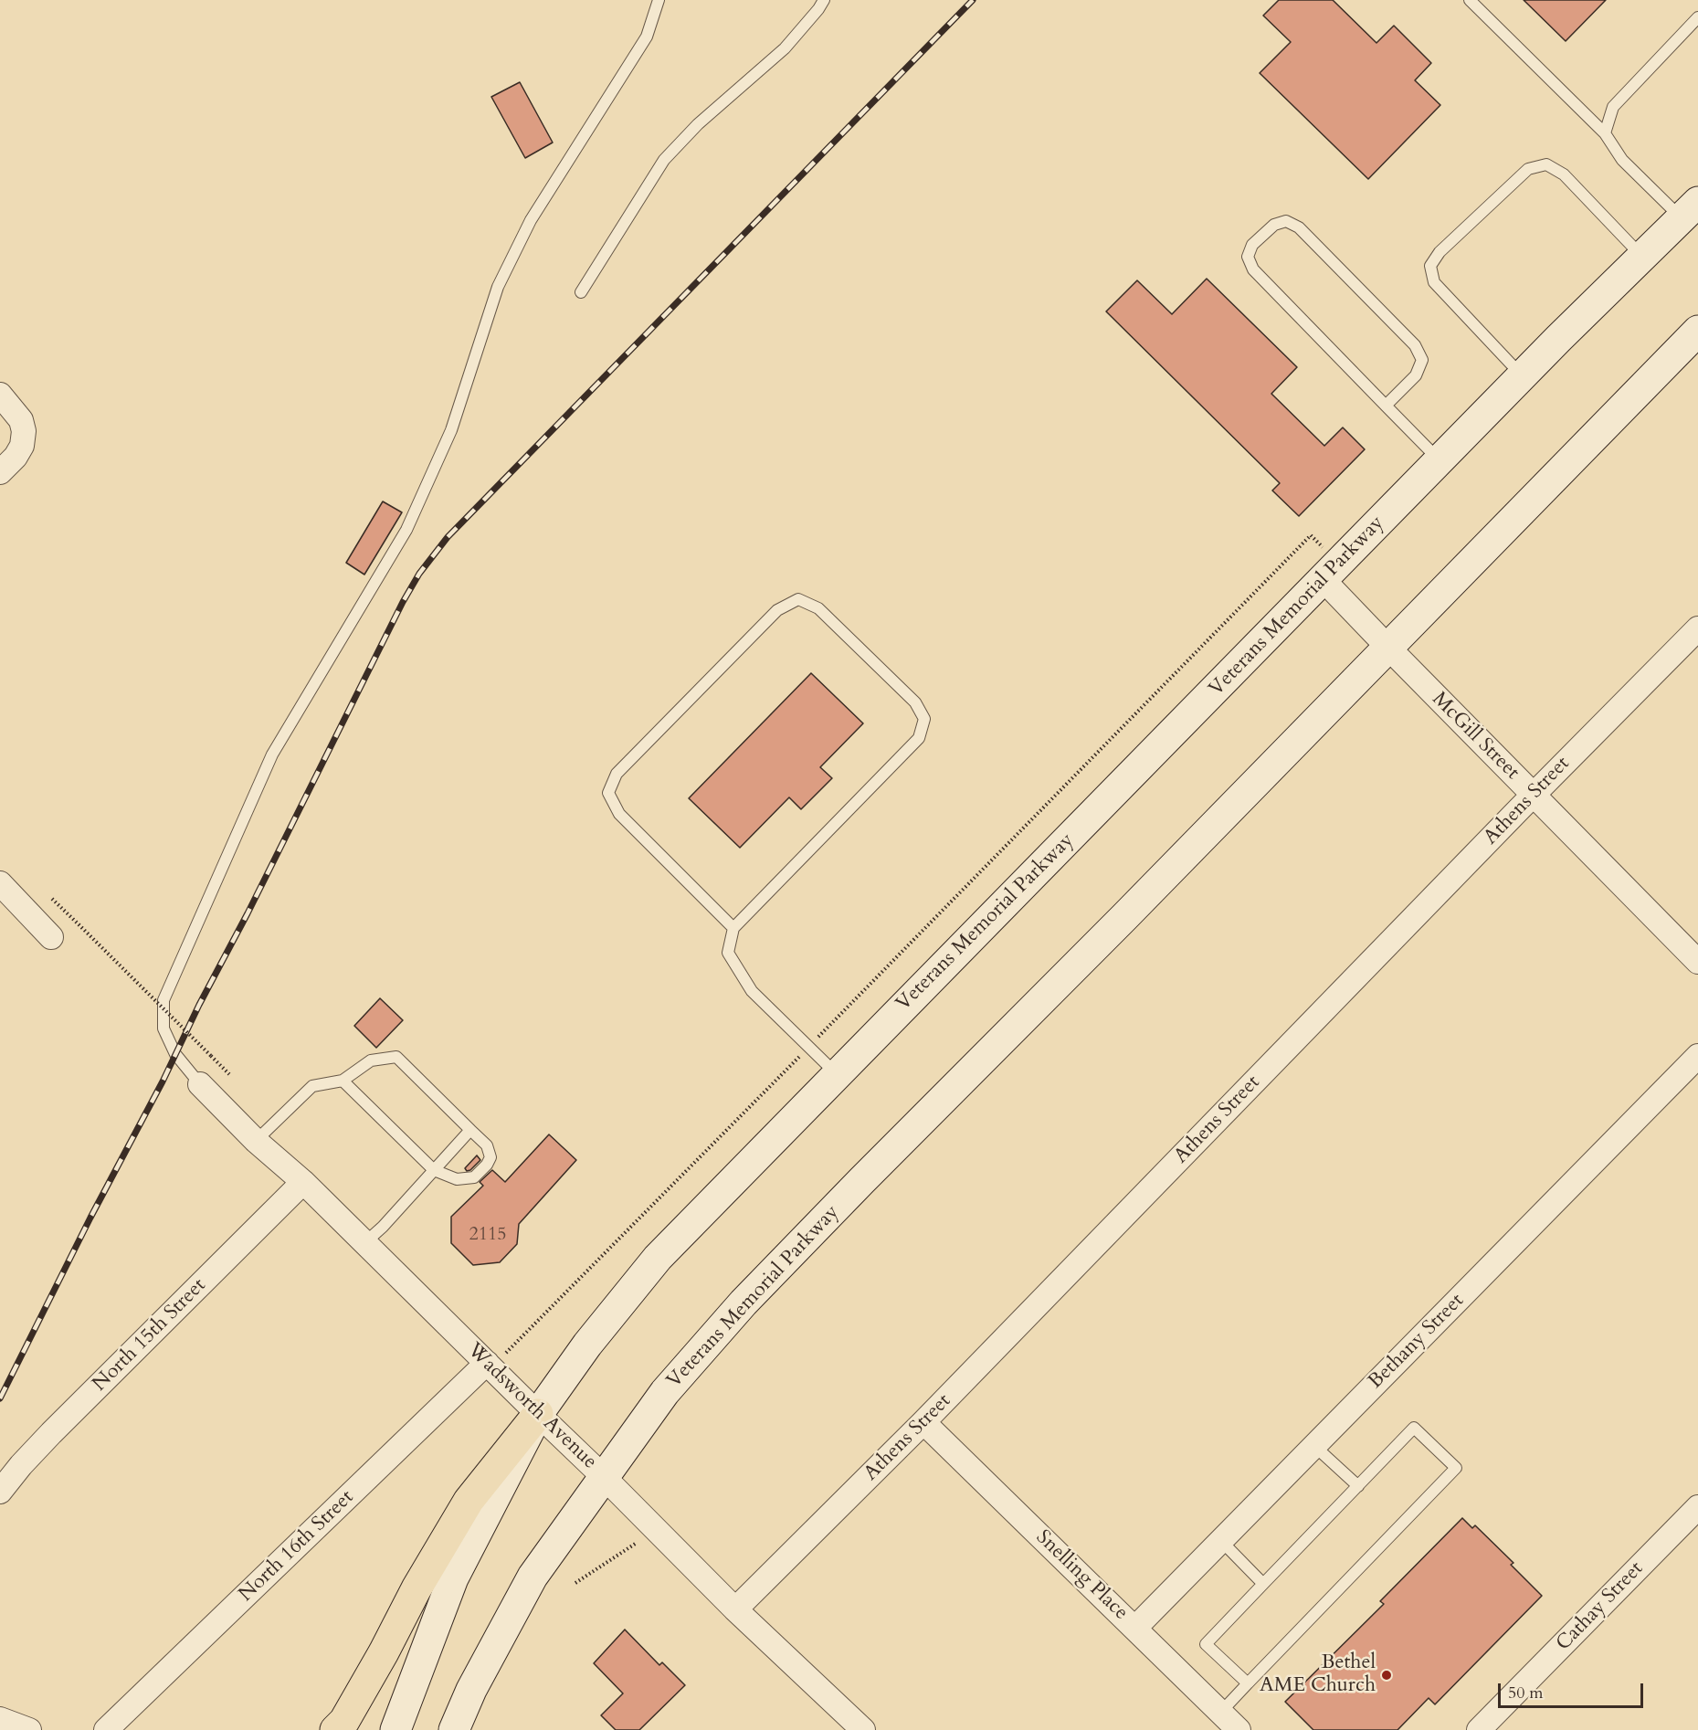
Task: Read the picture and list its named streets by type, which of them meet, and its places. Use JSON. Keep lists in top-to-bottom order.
{
  "streets": {
    "street": [
      "Veterans Memorial Parkway",
      "McGill Street",
      "Athens Street",
      "North 15th Street",
      "Bethany Street",
      "Wadsworth Avenue",
      "North 16th Street",
      "Snelling Place",
      "Cathay Street"
    ]
  },
  "crossings": [
    ["Veterans Memorial Parkway", "McGill Street"],
    ["Veterans Memorial Parkway", "Wadsworth Avenue"],
    ["McGill Street", "Athens Street"],
    ["Athens Street", "Wadsworth Avenue"],
    ["Athens Street", "Snelling Place"],
    ["North 15th Street", "Wadsworth Avenue"],
    ["Bethany Street", "Snelling Place"],
    ["Wadsworth Avenue", "North 16th Street"]
  ],
  "places": ["Bethel AME Church"],
  "house_numbers": ["2115"],
  "scale_bar": "50 m"
}
